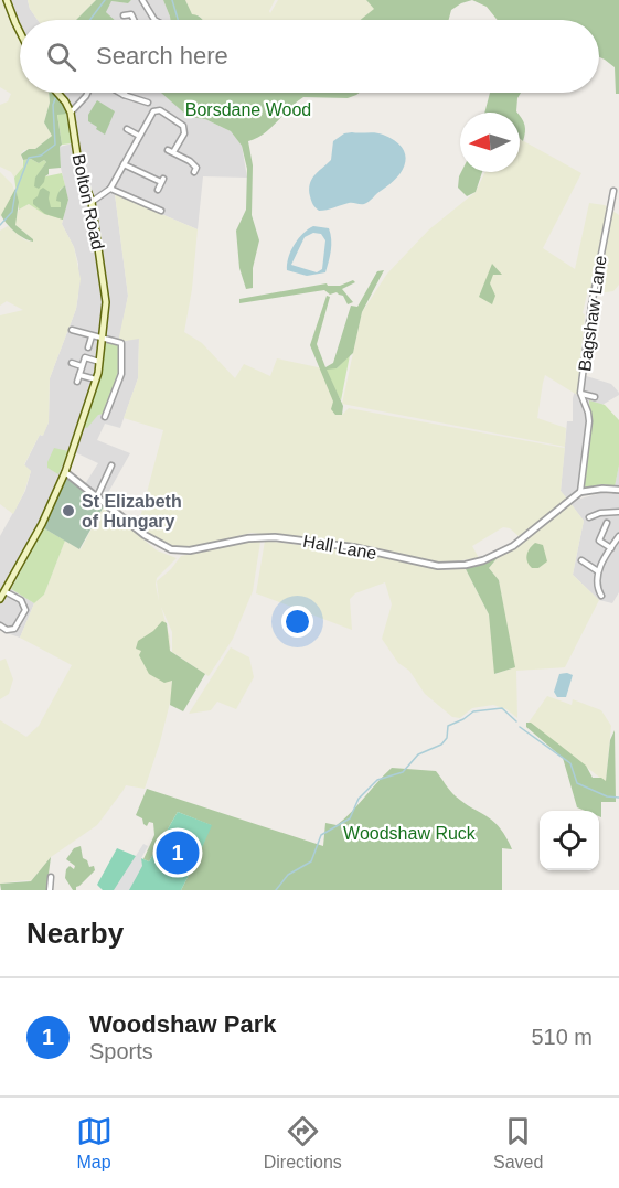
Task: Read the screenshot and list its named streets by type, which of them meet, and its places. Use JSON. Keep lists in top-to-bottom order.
{
  "streets": {
    "main road": ["Bolton Road"],
    "street": ["Bagshaw Lane", "Hall Lane"]
  },
  "crossings": [
    ["Bolton Road", "Hall Lane"],
    ["Bagshaw Lane", "Hall Lane"]
  ],
  "parks": ["Borsdane Wood", "Woodshaw Ruck"],
  "places": ["St Elizabeth of Hungary"],
  "north": "left",
  "page": {
    "search": "Search here",
    "pins": "1",
    "heading": "Nearby",
    "list": [
      {
        "mark": "1",
        "name": "Woodshaw Park",
        "note": "Sports",
        "value": "510 m"
      }
    ],
    "nav": ["Map", "Directions", "Saved"]
  }
}
